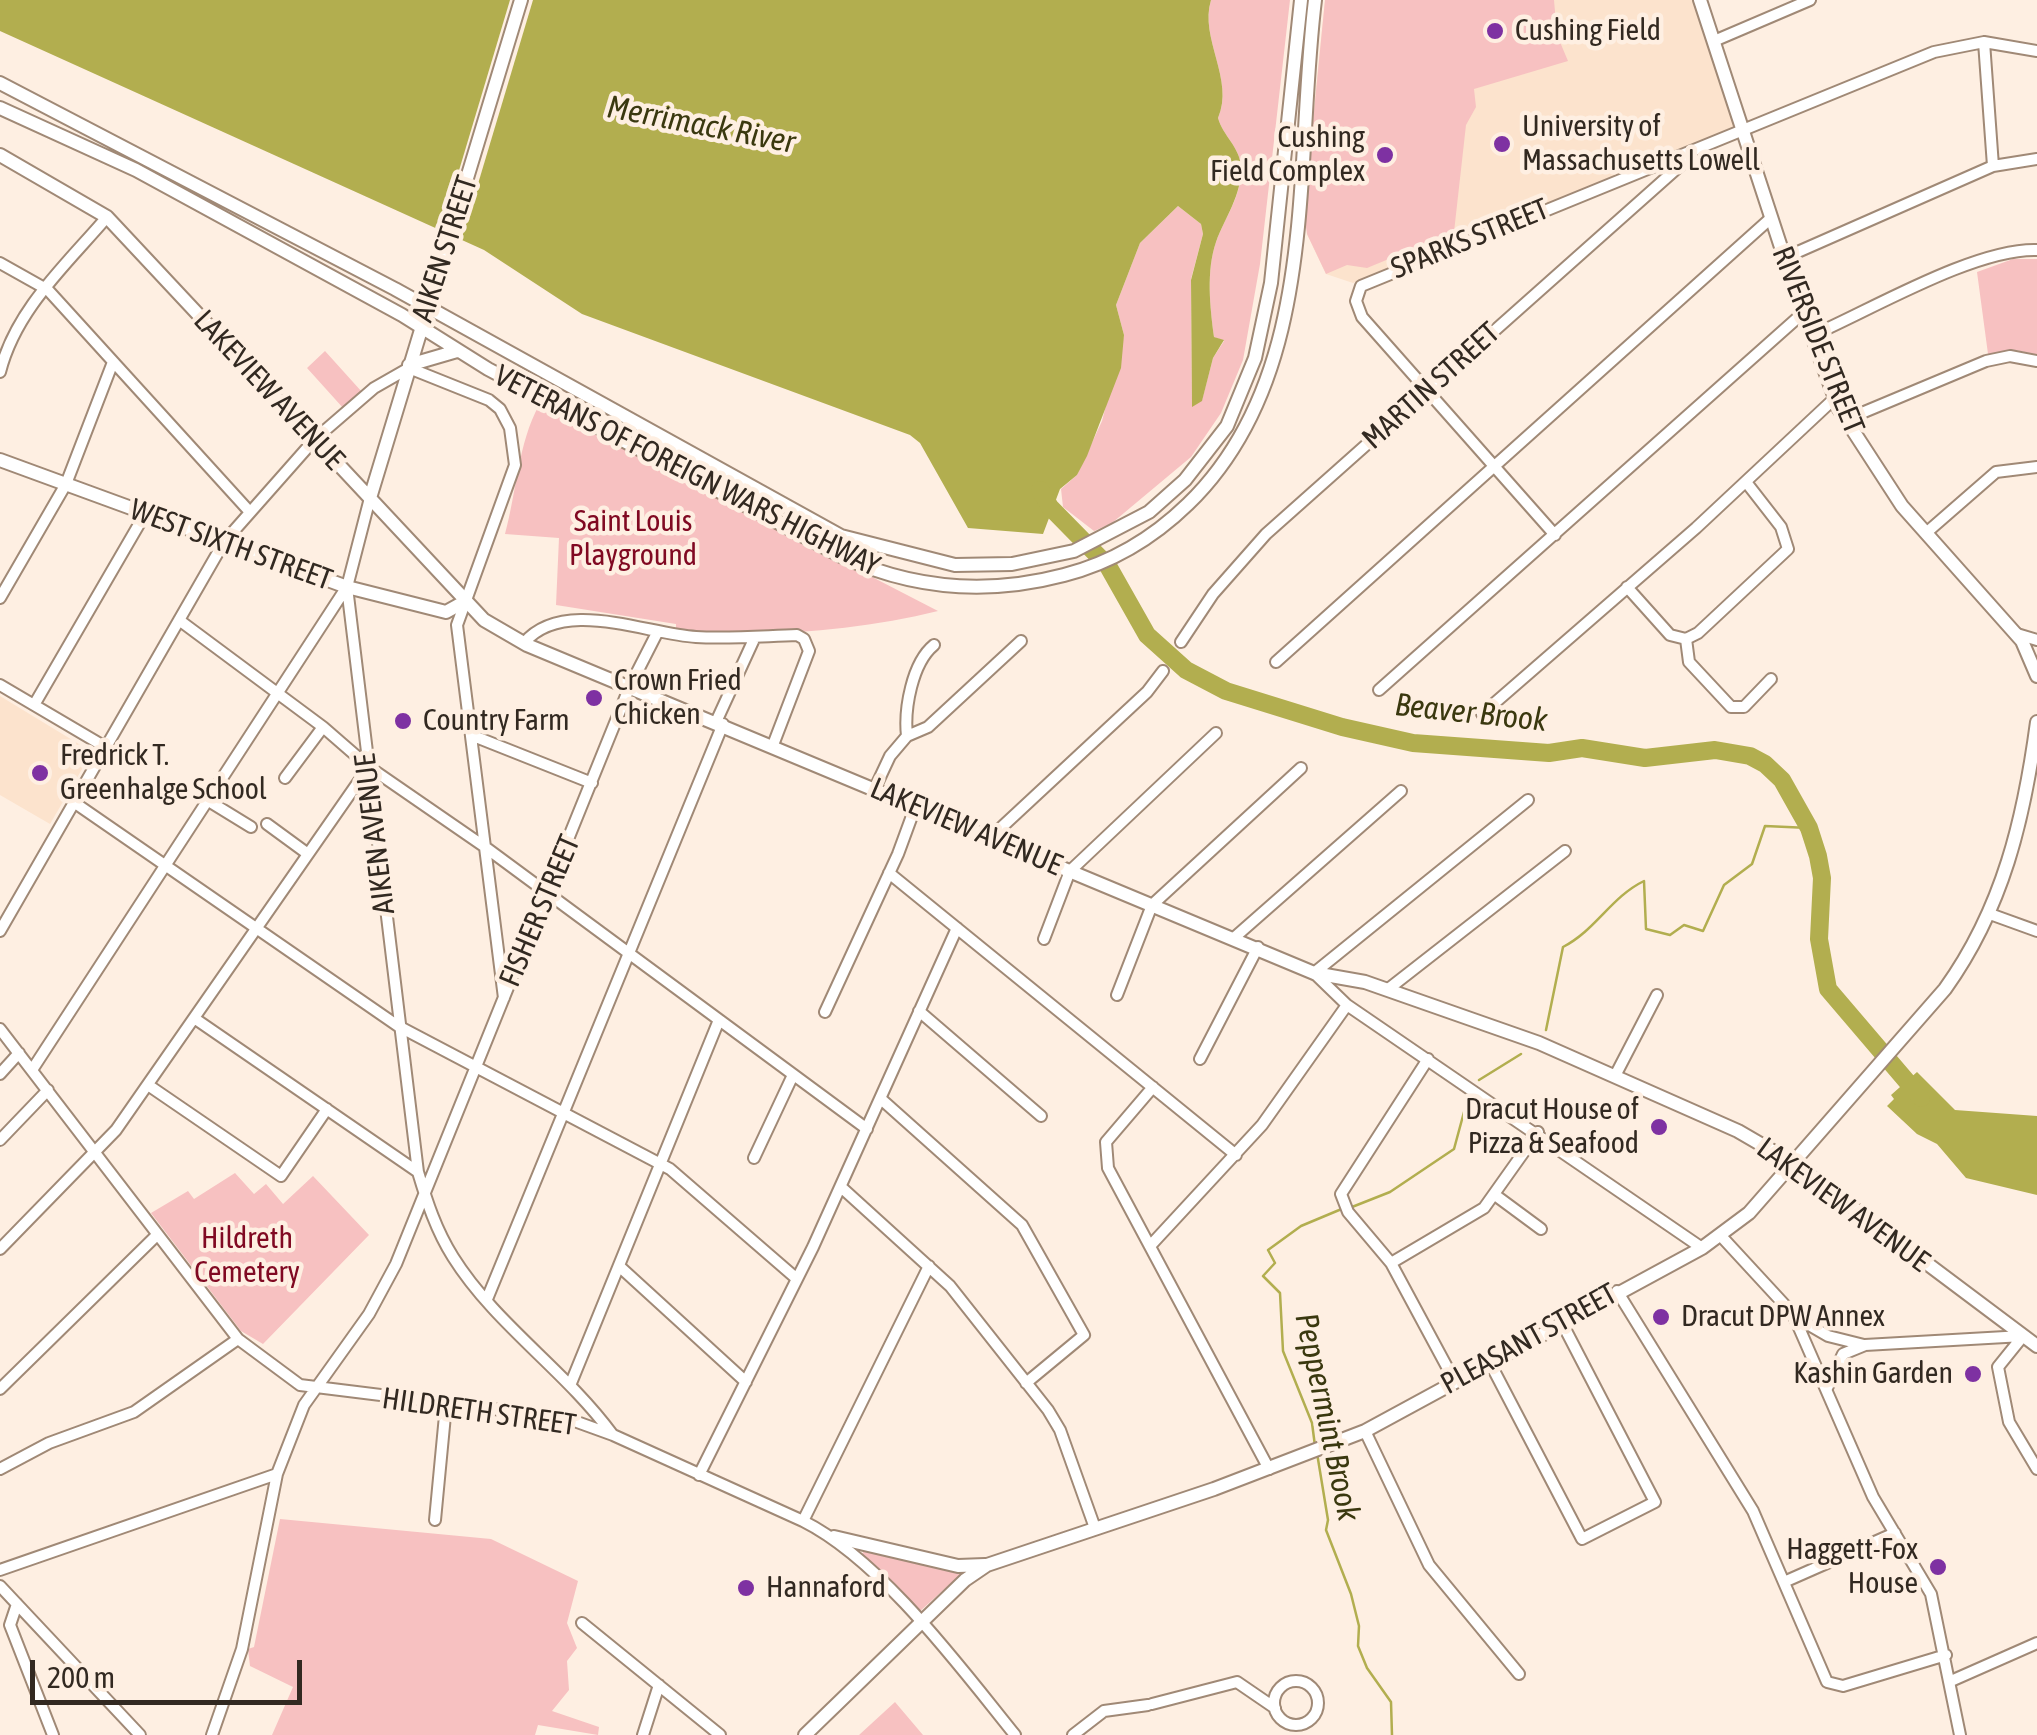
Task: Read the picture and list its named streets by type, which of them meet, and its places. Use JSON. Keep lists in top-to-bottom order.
{
  "streets": {
    "main road": [
      "AIKEN STREET",
      "RIVERSIDE STREET",
      "LAKEVIEW AVENUE",
      "VETERANS OF FOREIGN WARS HIGHWAY",
      "WEST SIXTH STREET",
      "PLEASANT STREET"
    ],
    "street": [
      "SPARKS STREET",
      "MARTIN STREET",
      "AIKEN AVENUE",
      "FISHER STREET",
      "HILDRETH STREET"
    ]
  },
  "crossings": [
    ["SPARKS STREET", "RIVERSIDE STREET"],
    ["SPARKS STREET", "MARTIN STREET"],
    ["AIKEN STREET", "LAKEVIEW AVENUE"],
    ["AIKEN STREET", "VETERANS OF FOREIGN WARS HIGHWAY"],
    ["AIKEN STREET", "AIKEN AVENUE"],
    ["LAKEVIEW AVENUE", "WEST SIXTH STREET"],
    ["LAKEVIEW AVENUE", "AIKEN AVENUE"],
    ["LAKEVIEW AVENUE", "FISHER STREET"],
    ["LAKEVIEW AVENUE", "PLEASANT STREET"],
    ["WEST SIXTH STREET", "AIKEN AVENUE"],
    ["AIKEN AVENUE", "FISHER STREET"],
    ["AIKEN AVENUE", "HILDRETH STREET"],
    ["PLEASANT STREET", "HILDRETH STREET"]
  ],
  "water": ["Merrimack River", "Beaver Brook", "Peppermint Brook"],
  "parks": ["Saint Louis Playground", "Hildreth Cemetery"],
  "places": [
    "Cushing Field",
    "University of Massachusetts Lowell",
    "Cushing Field Complex",
    "Crown Fried Chicken",
    "Country Farm",
    "Fredrick T. Greenhalge School",
    "Dracut House of Pizza & Seafood",
    "Dracut DPW Annex",
    "Kashin Garden",
    "Haggett-Fox House",
    "Hannaford"
  ],
  "scale_bar": "200 m"
}
